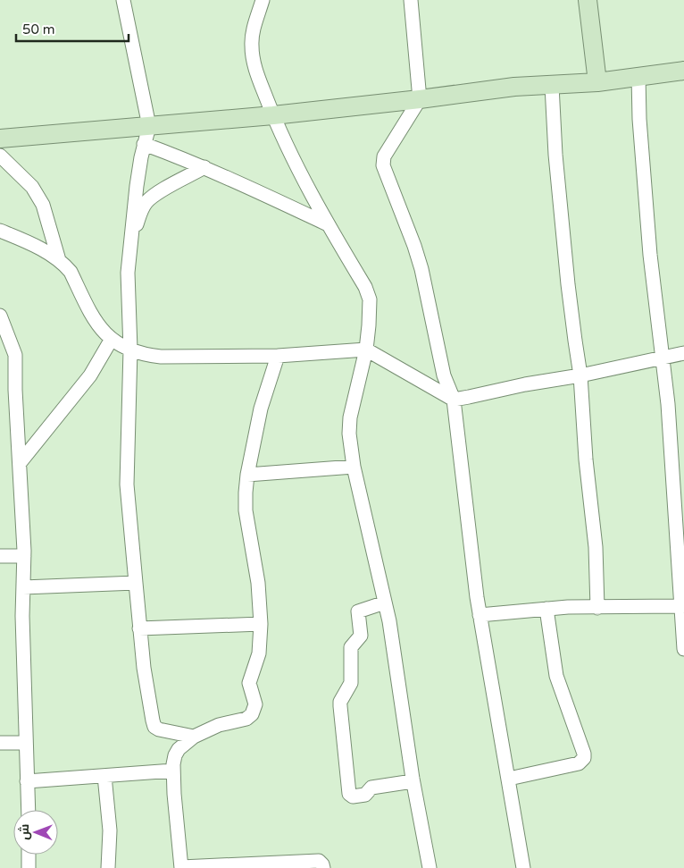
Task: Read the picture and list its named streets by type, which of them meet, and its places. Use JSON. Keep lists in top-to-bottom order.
{
  "scale_bar": "50 m",
  "north": "left"
}
